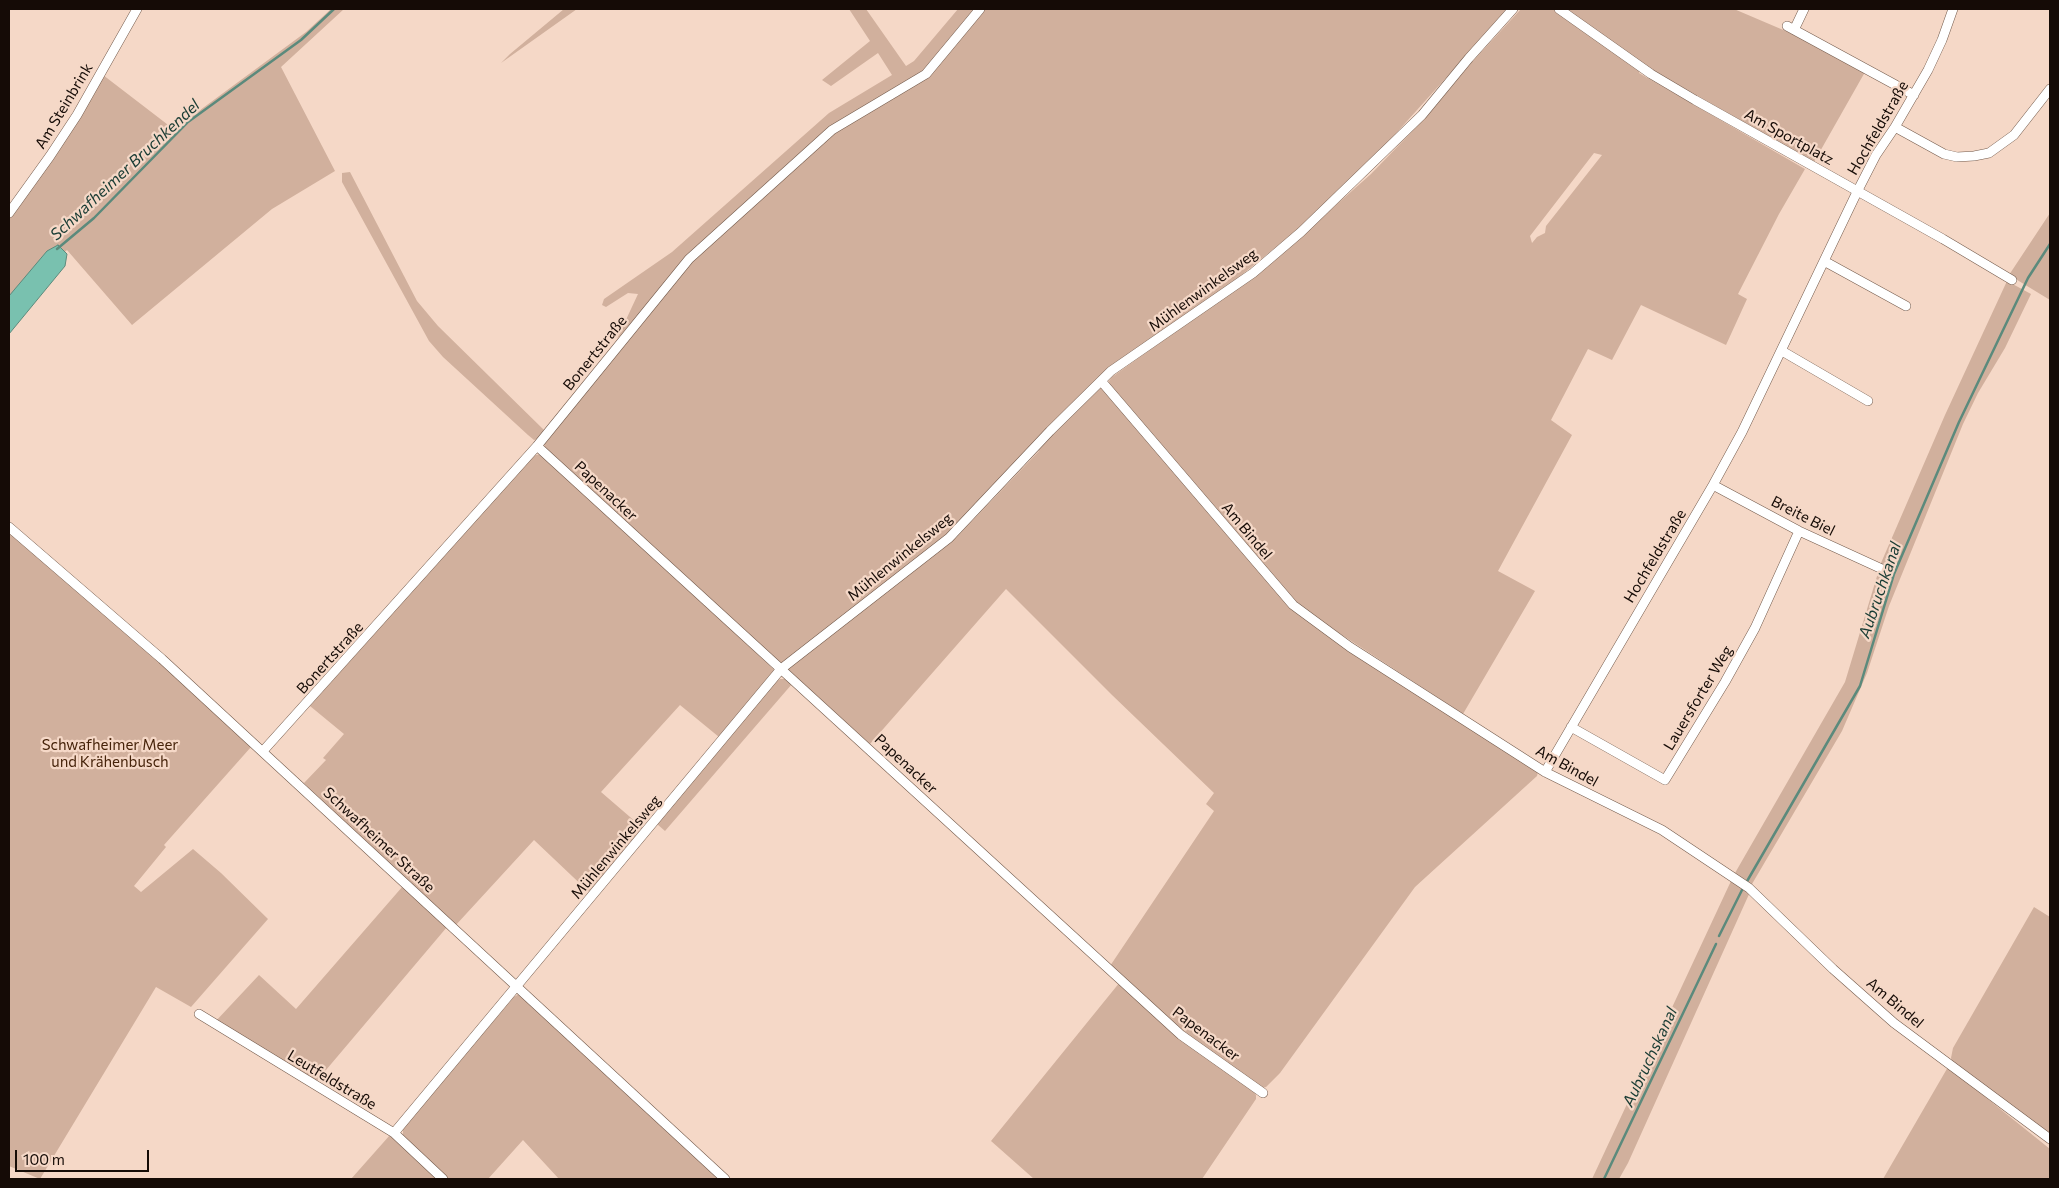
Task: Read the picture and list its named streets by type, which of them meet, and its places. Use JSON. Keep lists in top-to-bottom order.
{
  "streets": {
    "street": [
      "Am Steinbrink",
      "Hochfeldstraße",
      "Am Sportplatz",
      "Mühlenwinkelsweg",
      "Bonertstraße",
      "Papenacker",
      "Breite Biel",
      "Am Bindel",
      "Lauersforter Weg",
      "Schwafheimer Straße",
      "Leutfeldstraße"
    ]
  },
  "crossings": [
    ["Hochfeldstraße", "Am Sportplatz"],
    ["Hochfeldstraße", "Breite Biel"],
    ["Hochfeldstraße", "Am Bindel"],
    ["Hochfeldstraße", "Lauersforter Weg"],
    ["Mühlenwinkelsweg", "Papenacker"],
    ["Mühlenwinkelsweg", "Am Bindel"],
    ["Mühlenwinkelsweg", "Schwafheimer Straße"],
    ["Mühlenwinkelsweg", "Leutfeldstraße"],
    ["Bonertstraße", "Papenacker"],
    ["Bonertstraße", "Schwafheimer Straße"],
    ["Breite Biel", "Lauersforter Weg"]
  ],
  "water": ["Schwafheimer Bruchkendel", "Aubruchkanal", "Aubruchskanal"],
  "parks": ["Schwafheimer Meer und Krähenbusch"],
  "scale_bar": "100 m"
}
